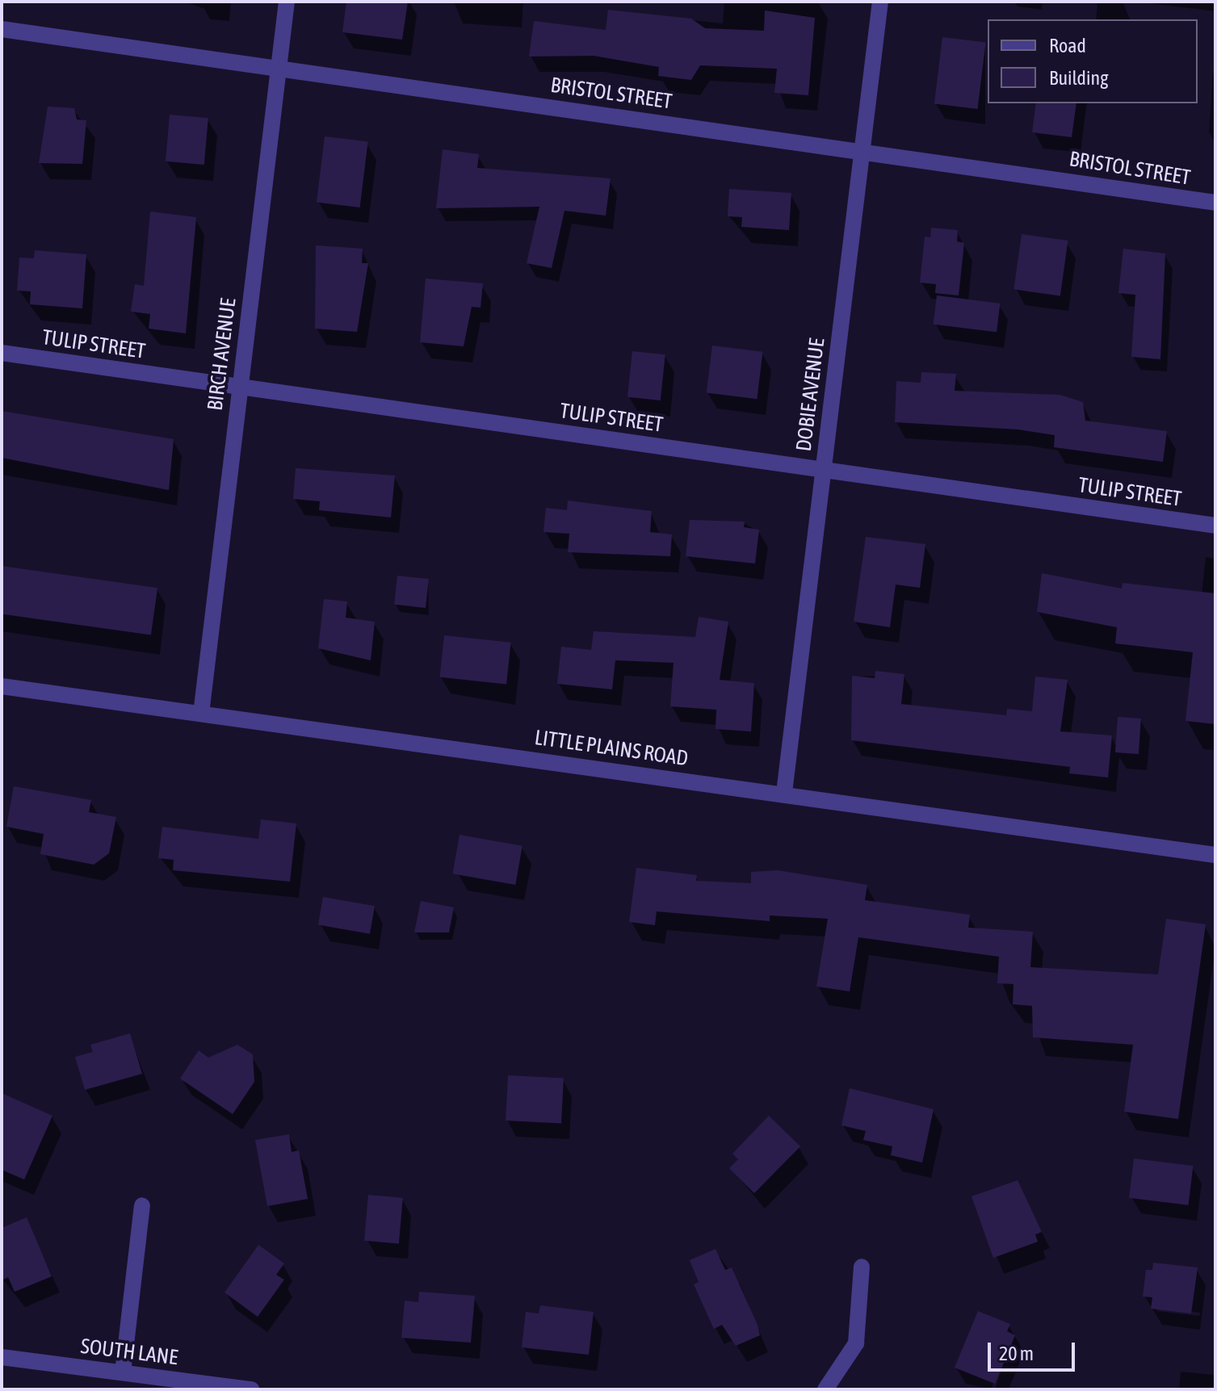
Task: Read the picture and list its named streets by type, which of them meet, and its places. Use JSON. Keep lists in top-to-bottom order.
{
  "streets": {
    "street": [
      "BRISTOL STREET",
      "TULIP STREET",
      "BIRCH AVENUE",
      "DOBIE AVENUE",
      "LITTLE PLAINS ROAD",
      "SOUTH LANE"
    ]
  },
  "crossings": [
    ["BRISTOL STREET", "BIRCH AVENUE"],
    ["BRISTOL STREET", "DOBIE AVENUE"],
    ["TULIP STREET", "BIRCH AVENUE"],
    ["TULIP STREET", "DOBIE AVENUE"],
    ["BIRCH AVENUE", "LITTLE PLAINS ROAD"],
    ["DOBIE AVENUE", "LITTLE PLAINS ROAD"]
  ],
  "legend": ["Road", "Building"],
  "scale_bar": "20 m"
}
